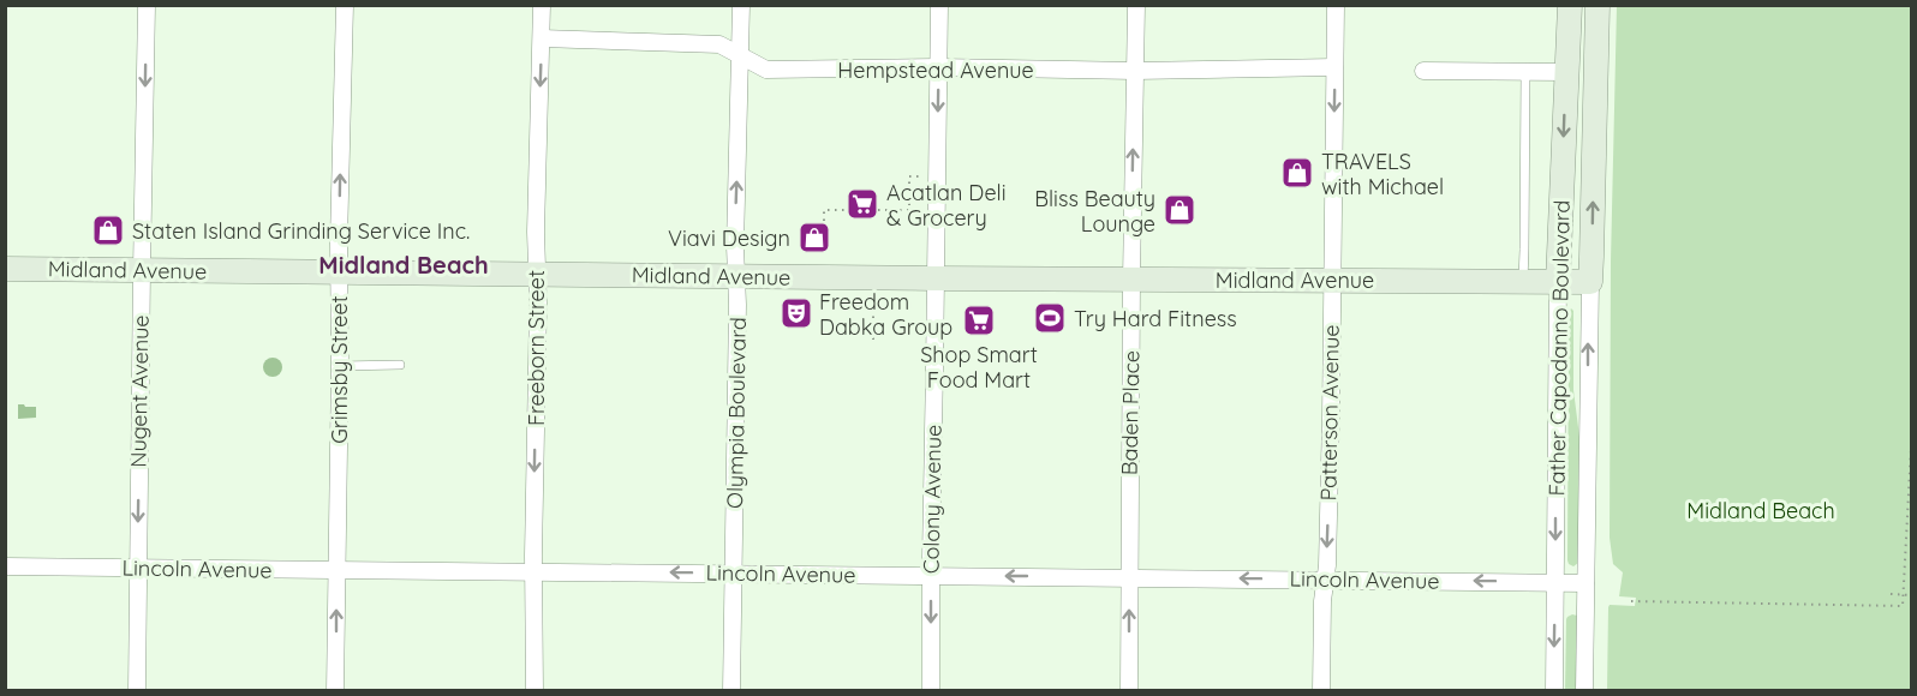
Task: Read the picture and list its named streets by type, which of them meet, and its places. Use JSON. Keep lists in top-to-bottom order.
{
  "streets": {
    "main road": ["Midland Avenue", "Father Capodanno Boulevard"],
    "street": [
      "Hempstead Avenue",
      "Freeborn Street",
      "Grimsby Street",
      "Nugent Avenue",
      "Olympia Boulevard",
      "Baden Place",
      "Patterson Avenue",
      "Colony Avenue",
      "Lincoln Avenue"
    ]
  },
  "crossings": [
    ["Hempstead Avenue", "Freeborn Street"],
    ["Hempstead Avenue", "Olympia Boulevard"],
    ["Hempstead Avenue", "Baden Place"],
    ["Hempstead Avenue", "Patterson Avenue"],
    ["Hempstead Avenue", "Colony Avenue"],
    ["Midland Avenue", "Freeborn Street"],
    ["Midland Avenue", "Father Capodanno Boulevard"],
    ["Midland Avenue", "Grimsby Street"],
    ["Midland Avenue", "Nugent Avenue"],
    ["Midland Avenue", "Olympia Boulevard"],
    ["Midland Avenue", "Baden Place"],
    ["Midland Avenue", "Patterson Avenue"],
    ["Midland Avenue", "Colony Avenue"],
    ["Freeborn Street", "Lincoln Avenue"],
    ["Father Capodanno Boulevard", "Lincoln Avenue"],
    ["Grimsby Street", "Lincoln Avenue"],
    ["Nugent Avenue", "Lincoln Avenue"],
    ["Olympia Boulevard", "Lincoln Avenue"],
    ["Baden Place", "Lincoln Avenue"],
    ["Patterson Avenue", "Lincoln Avenue"],
    ["Colony Avenue", "Lincoln Avenue"]
  ],
  "one_way": [
    "Freeborn Street",
    "Grimsby Street",
    "Nugent Avenue",
    "Baden Place",
    "Patterson Avenue",
    "Colony Avenue",
    "Lincoln Avenue"
  ],
  "districts": ["Midland Beach"],
  "parks": ["Midland Beach"],
  "places": {
    "shop": [
      "TRAVELS with Michael",
      "Bliss Beauty Lounge",
      "Staten Island Grinding Service Inc.",
      "Viavi Design"
    ],
    "supermarket": ["Acatlan Deli & Grocery", "Shop Smart Food Mart"],
    "theatre": ["Freedom Dabka Group"],
    "sports": ["Try Hard Fitness"]
  }
}
